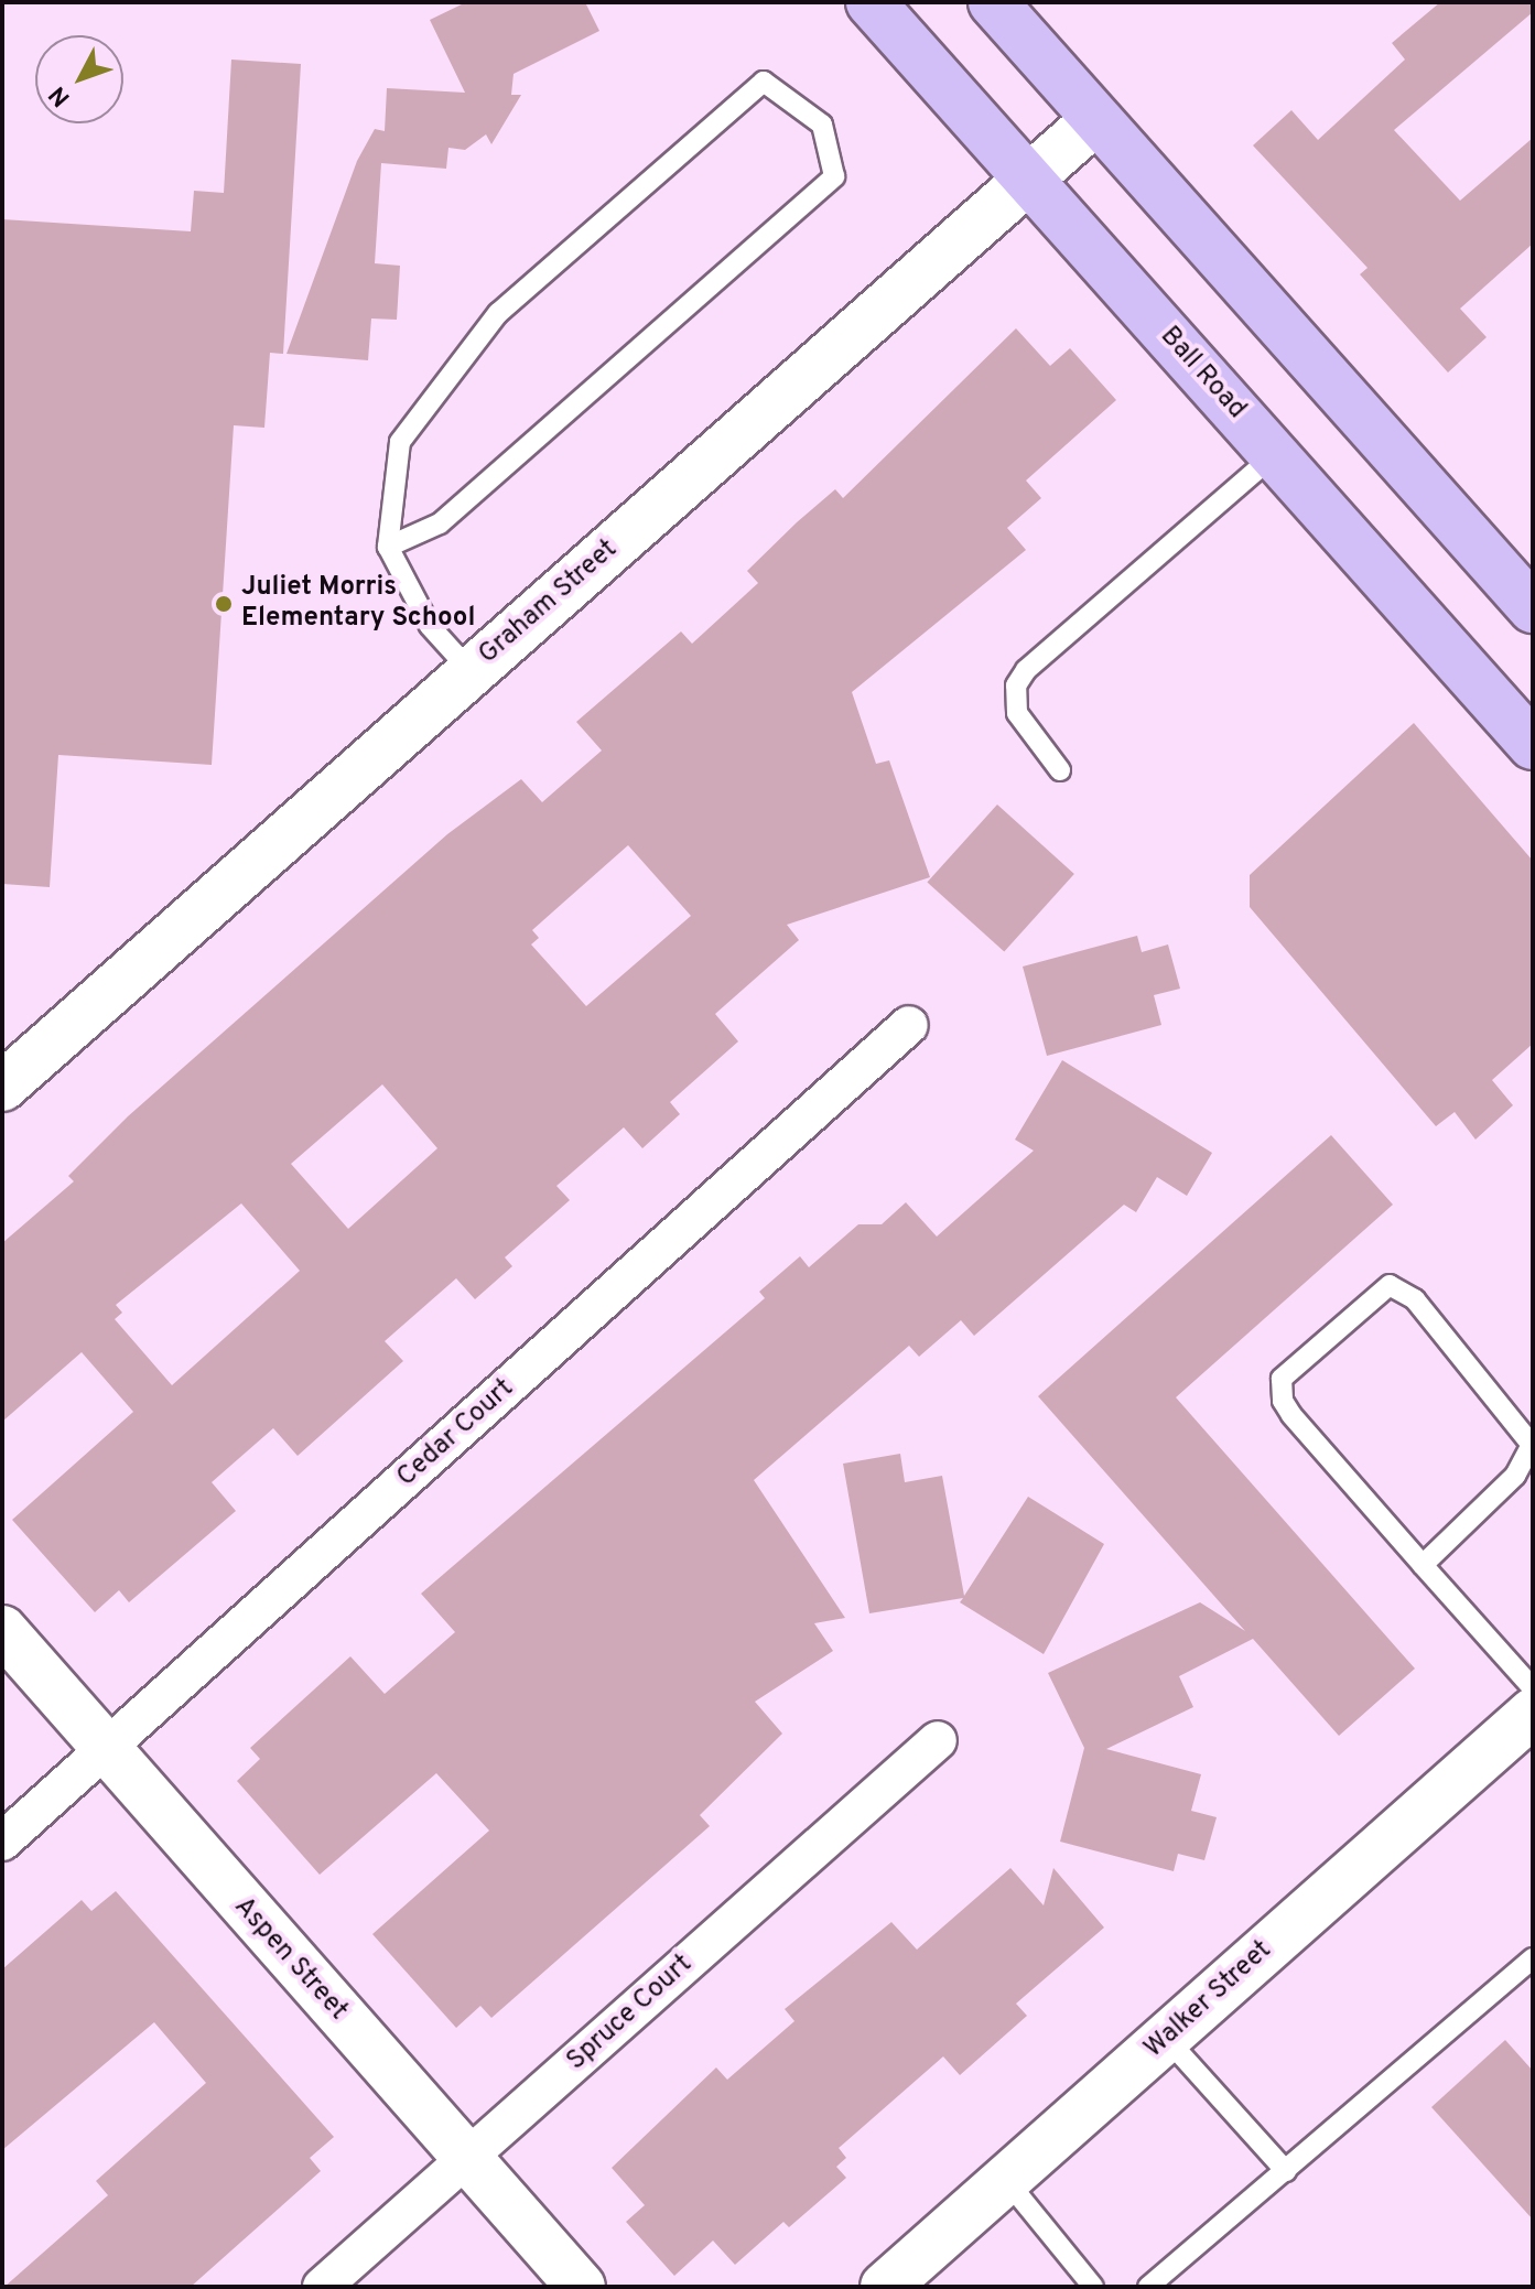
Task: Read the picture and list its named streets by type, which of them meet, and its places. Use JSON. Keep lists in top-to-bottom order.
{
  "streets": {
    "main road": ["Ball Road"],
    "street": [
      "Graham Street",
      "Cedar Court",
      "Aspen Street",
      "Walker Street",
      "Spruce Court"
    ]
  },
  "crossings": [
    ["Ball Road", "Graham Street"],
    ["Cedar Court", "Aspen Street"],
    ["Aspen Street", "Spruce Court"]
  ],
  "places": ["Juliet Morris Elementary School"],
  "north": "bottom left"
}
